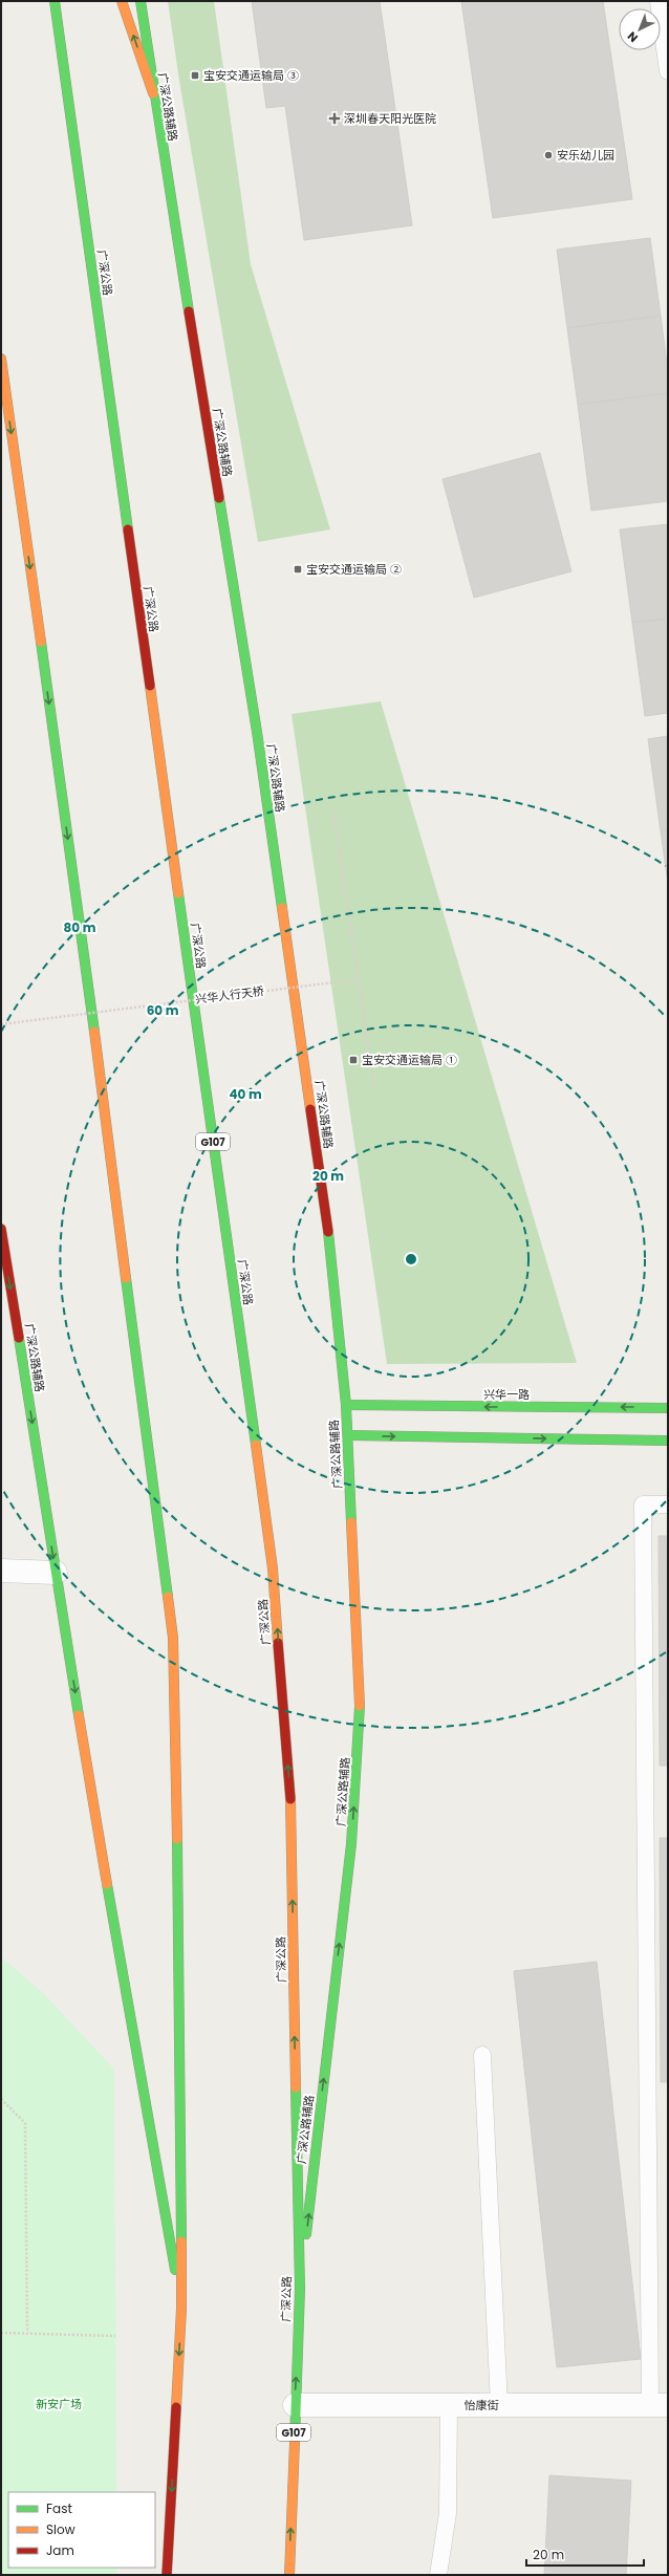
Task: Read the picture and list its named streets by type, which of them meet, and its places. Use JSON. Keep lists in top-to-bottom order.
{
  "streets": {
    "main road": [
      "广深公路辅路",
      "广深公路",
      "G107",
      "兴华一路"
    ],
    "street": ["怡康街"],
    "path": ["兴华人行天桥"]
  },
  "crossings": [
    ["广深公路辅路", "广深公路"],
    ["广深公路辅路", "兴华一路"],
    ["广深公路", "怡康街"]
  ],
  "one_way": ["广深公路"],
  "parks": ["新安广场"],
  "places": {
    "transit": ["宝安交通运输局 ③", "宝安交通运输局 ②", "宝安交通运输局 ①"],
    "health": ["深圳春天阳光医院"],
    "other": ["安乐幼儿园"]
  },
  "legend": ["Fast", "Slow", "Jam"],
  "scale_bar": "20 m",
  "north": "bottom left",
  "rings": [
    "80 m",
    "60 m",
    "40 m",
    "20 m"
  ]
}
